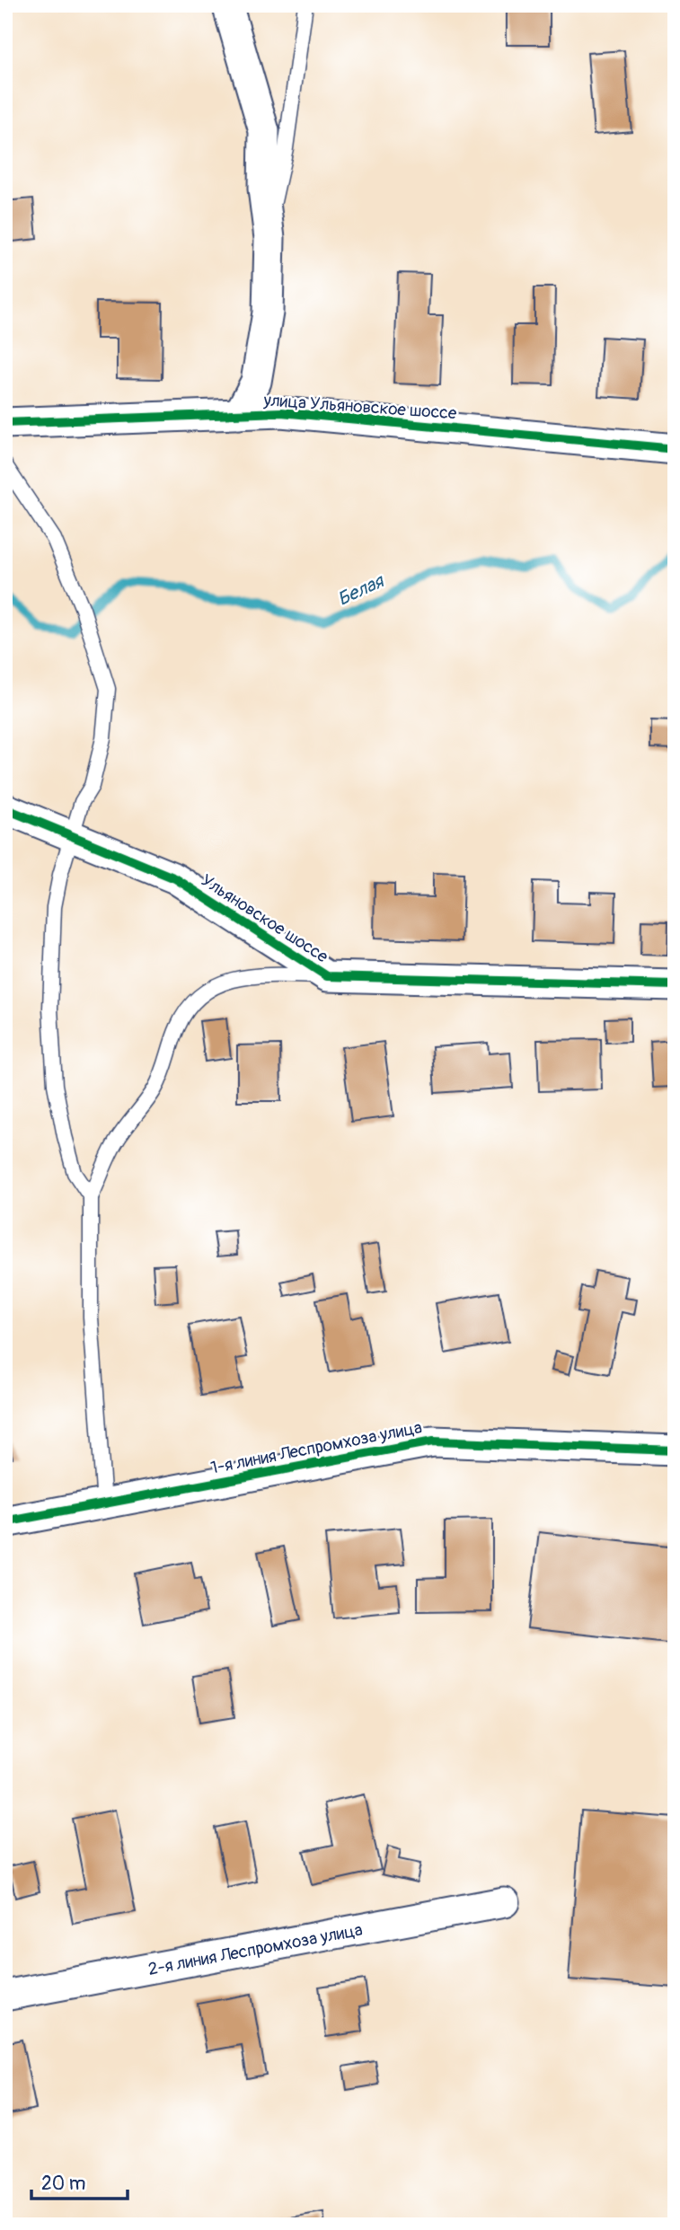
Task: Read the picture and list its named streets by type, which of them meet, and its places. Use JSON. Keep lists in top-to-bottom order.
{
  "streets": {
    "street": [
      "улица Ульяновское шоссе",
      "Ульяновское шоссе",
      "1-я линия Леспромхоза улица",
      "2-я линия Леспромхоза улица"
    ]
  },
  "water": ["Белая"],
  "scale_bar": "20 m"
}
